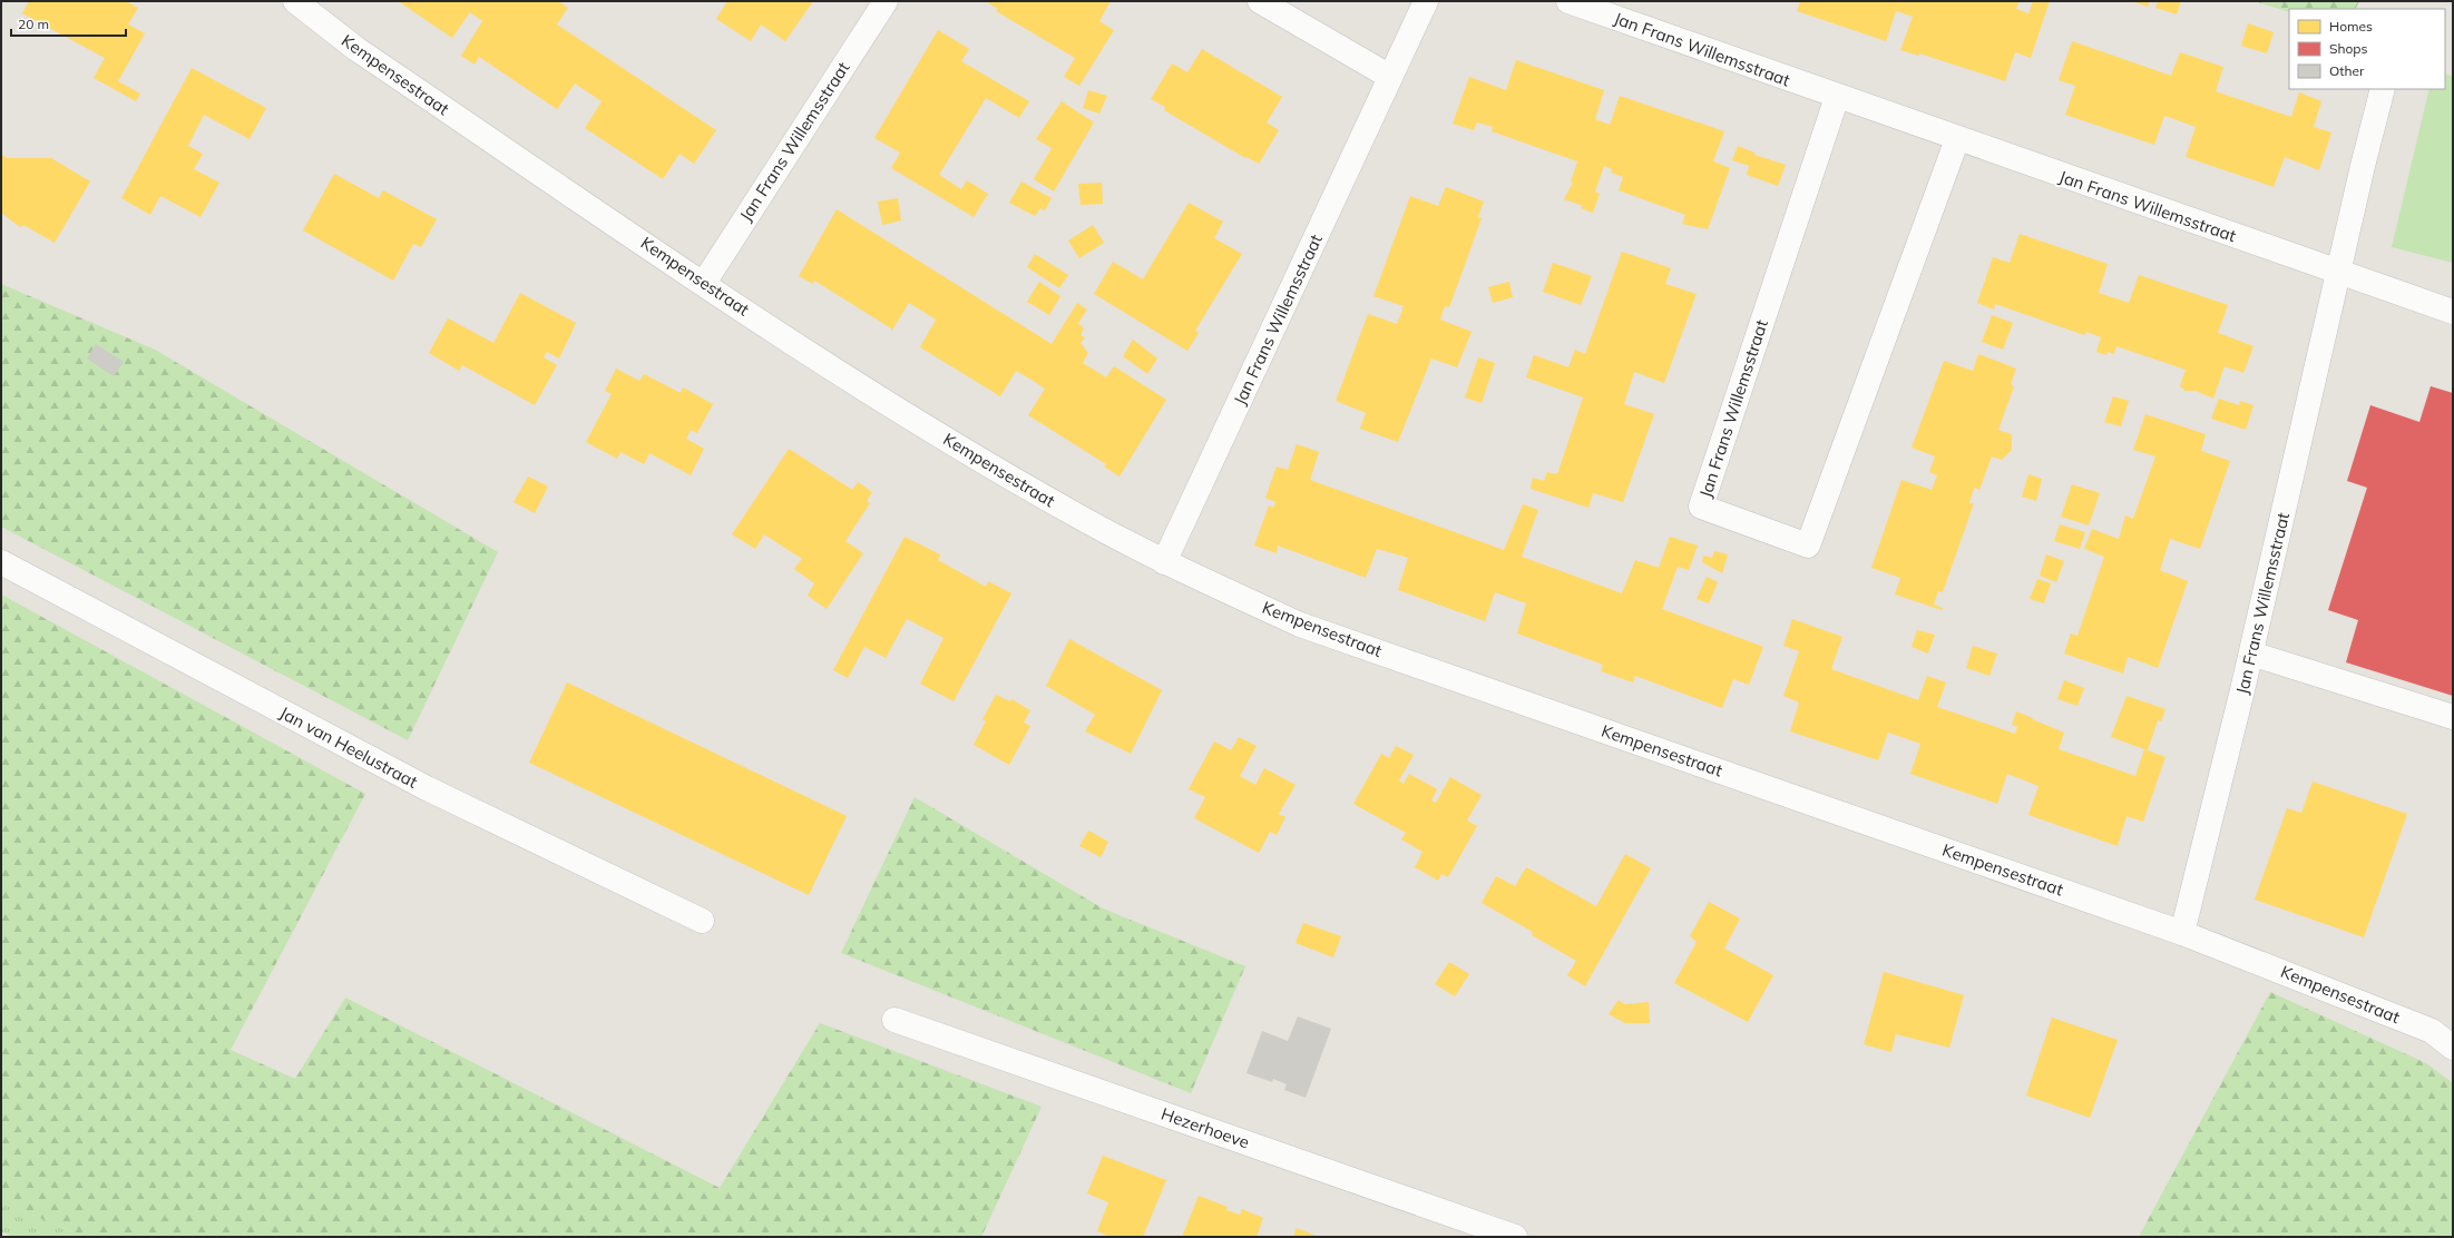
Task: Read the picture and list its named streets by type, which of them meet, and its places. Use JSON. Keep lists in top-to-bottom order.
{
  "streets": {
    "street": [
      "Jan Frans Willemsstraat",
      "Kempensestraat",
      "Jan van Heelustraat",
      "Hezerhoeve"
    ]
  },
  "crossings": [
    ["Jan Frans Willemsstraat", "Kempensestraat"]
  ],
  "legend": ["Homes", "Shops", "Other"],
  "scale_bar": "20 m"
}
